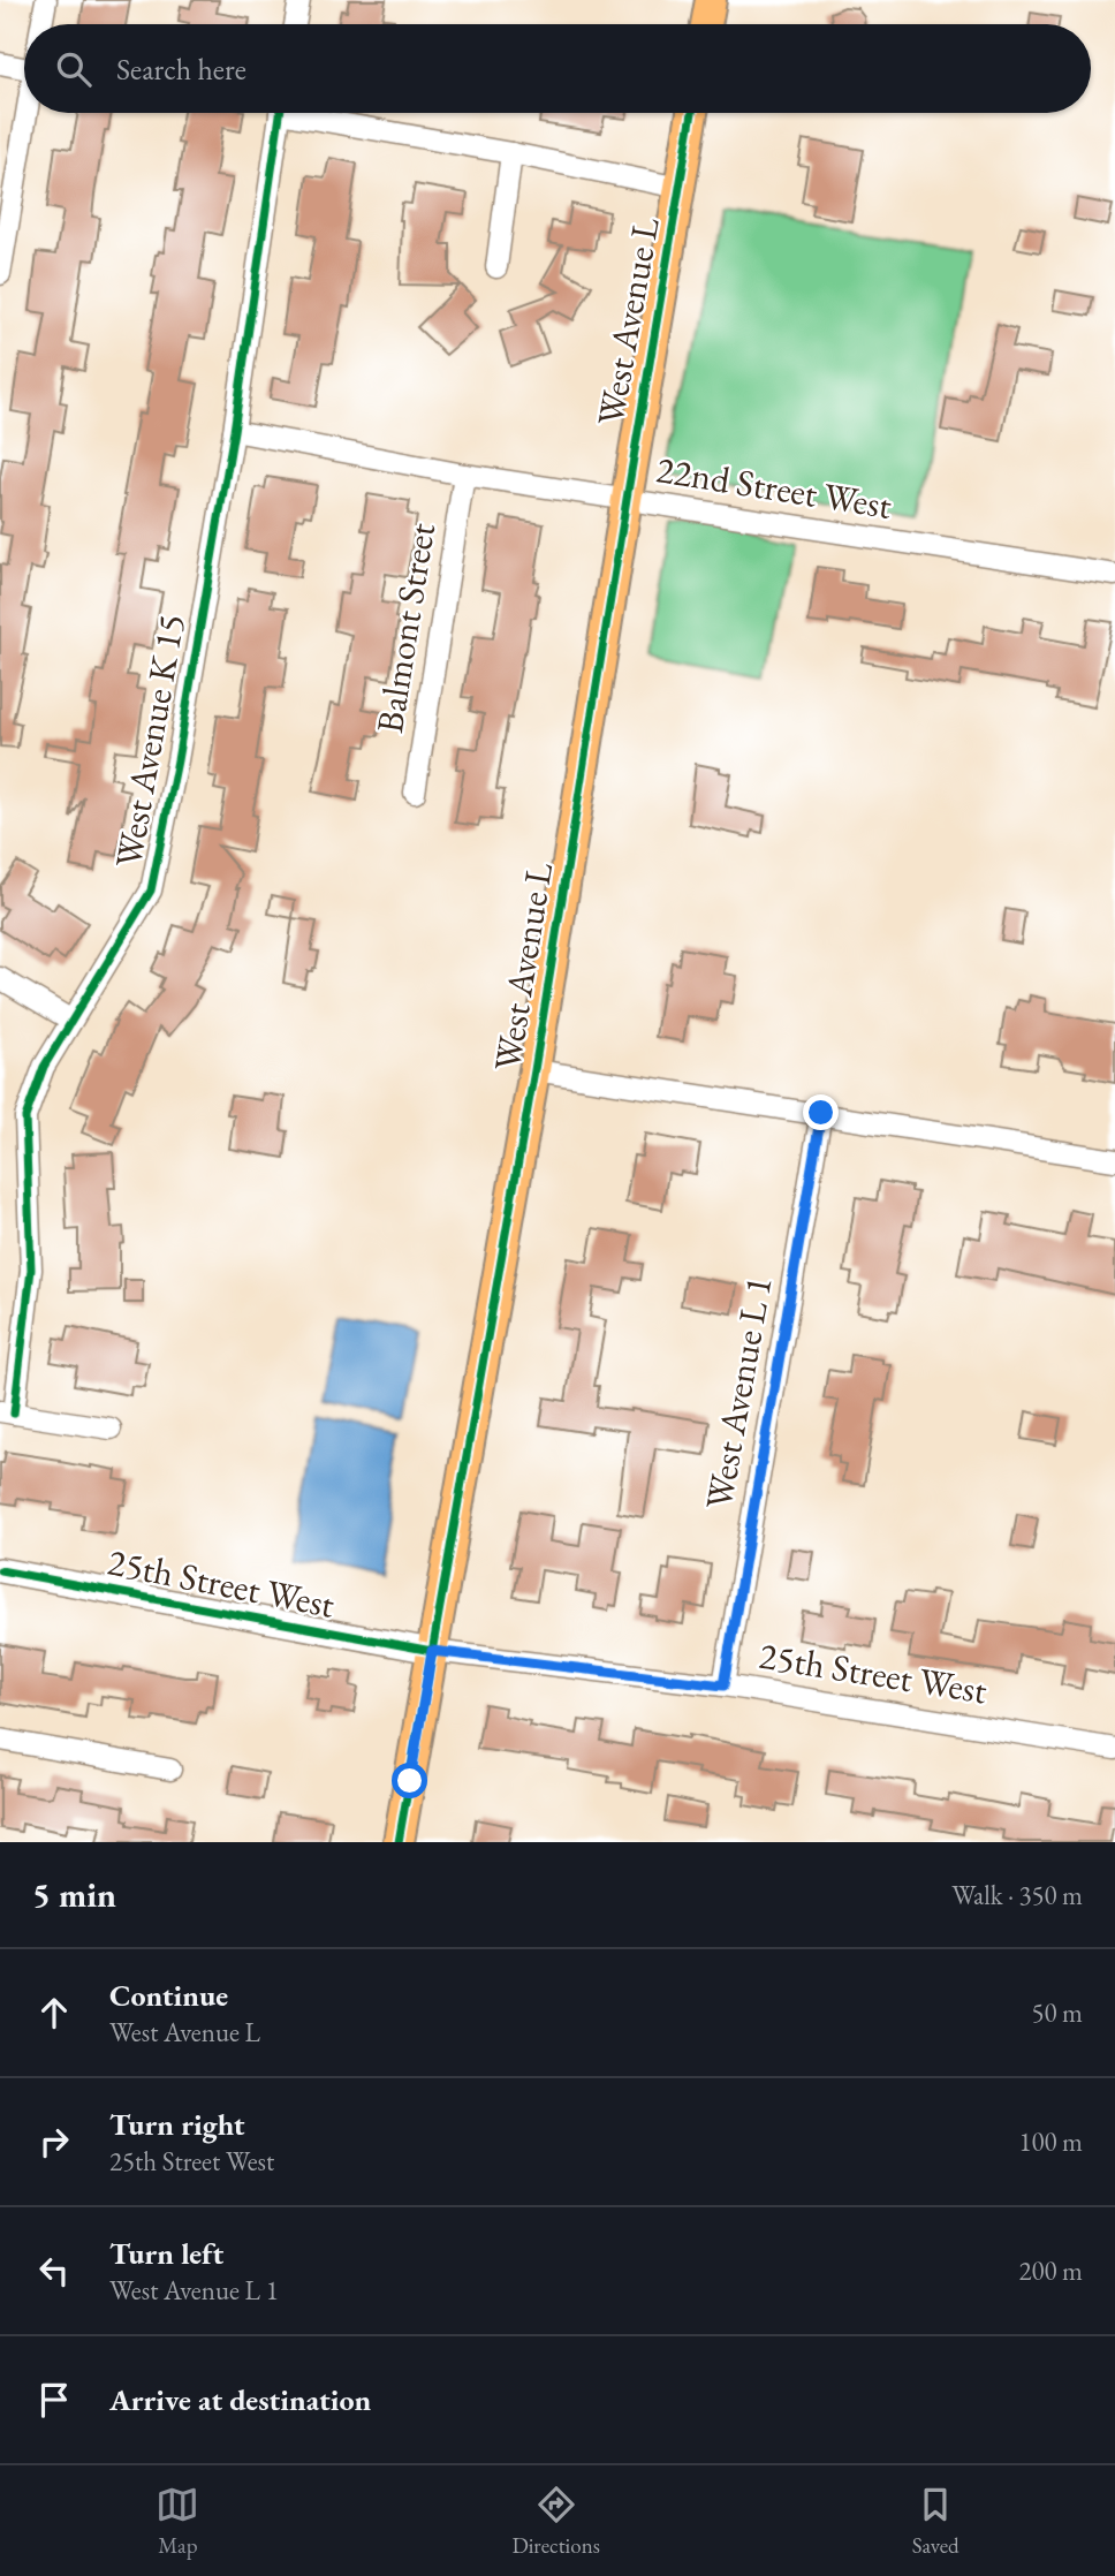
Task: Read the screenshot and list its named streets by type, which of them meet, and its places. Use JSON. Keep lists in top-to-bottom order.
{
  "streets": {
    "main road": ["West Avenue L"],
    "street": [
      "22nd Street West",
      "Balmont Street",
      "West Avenue K 15",
      "West Avenue L 1",
      "25th Street West"
    ]
  },
  "crossings": [
    ["West Avenue L", "22nd Street West"],
    ["West Avenue L", "25th Street West"],
    ["22nd Street West", "Balmont Street"],
    ["22nd Street West", "West Avenue K 15"],
    ["West Avenue L 1", "25th Street West"]
  ],
  "page": {
    "search": "Search here",
    "heading": ["5 min", "Walk · 350 m"],
    "list": [
      ["Continue", "West Avenue L", "50 m"],
      ["Turn right", "25th Street West", "100 m"],
      ["Turn left", "West Avenue L 1", "200 m"],
      "Arrive at destination"
    ],
    "nav": ["Map", "Directions", "Saved"]
  }
}
